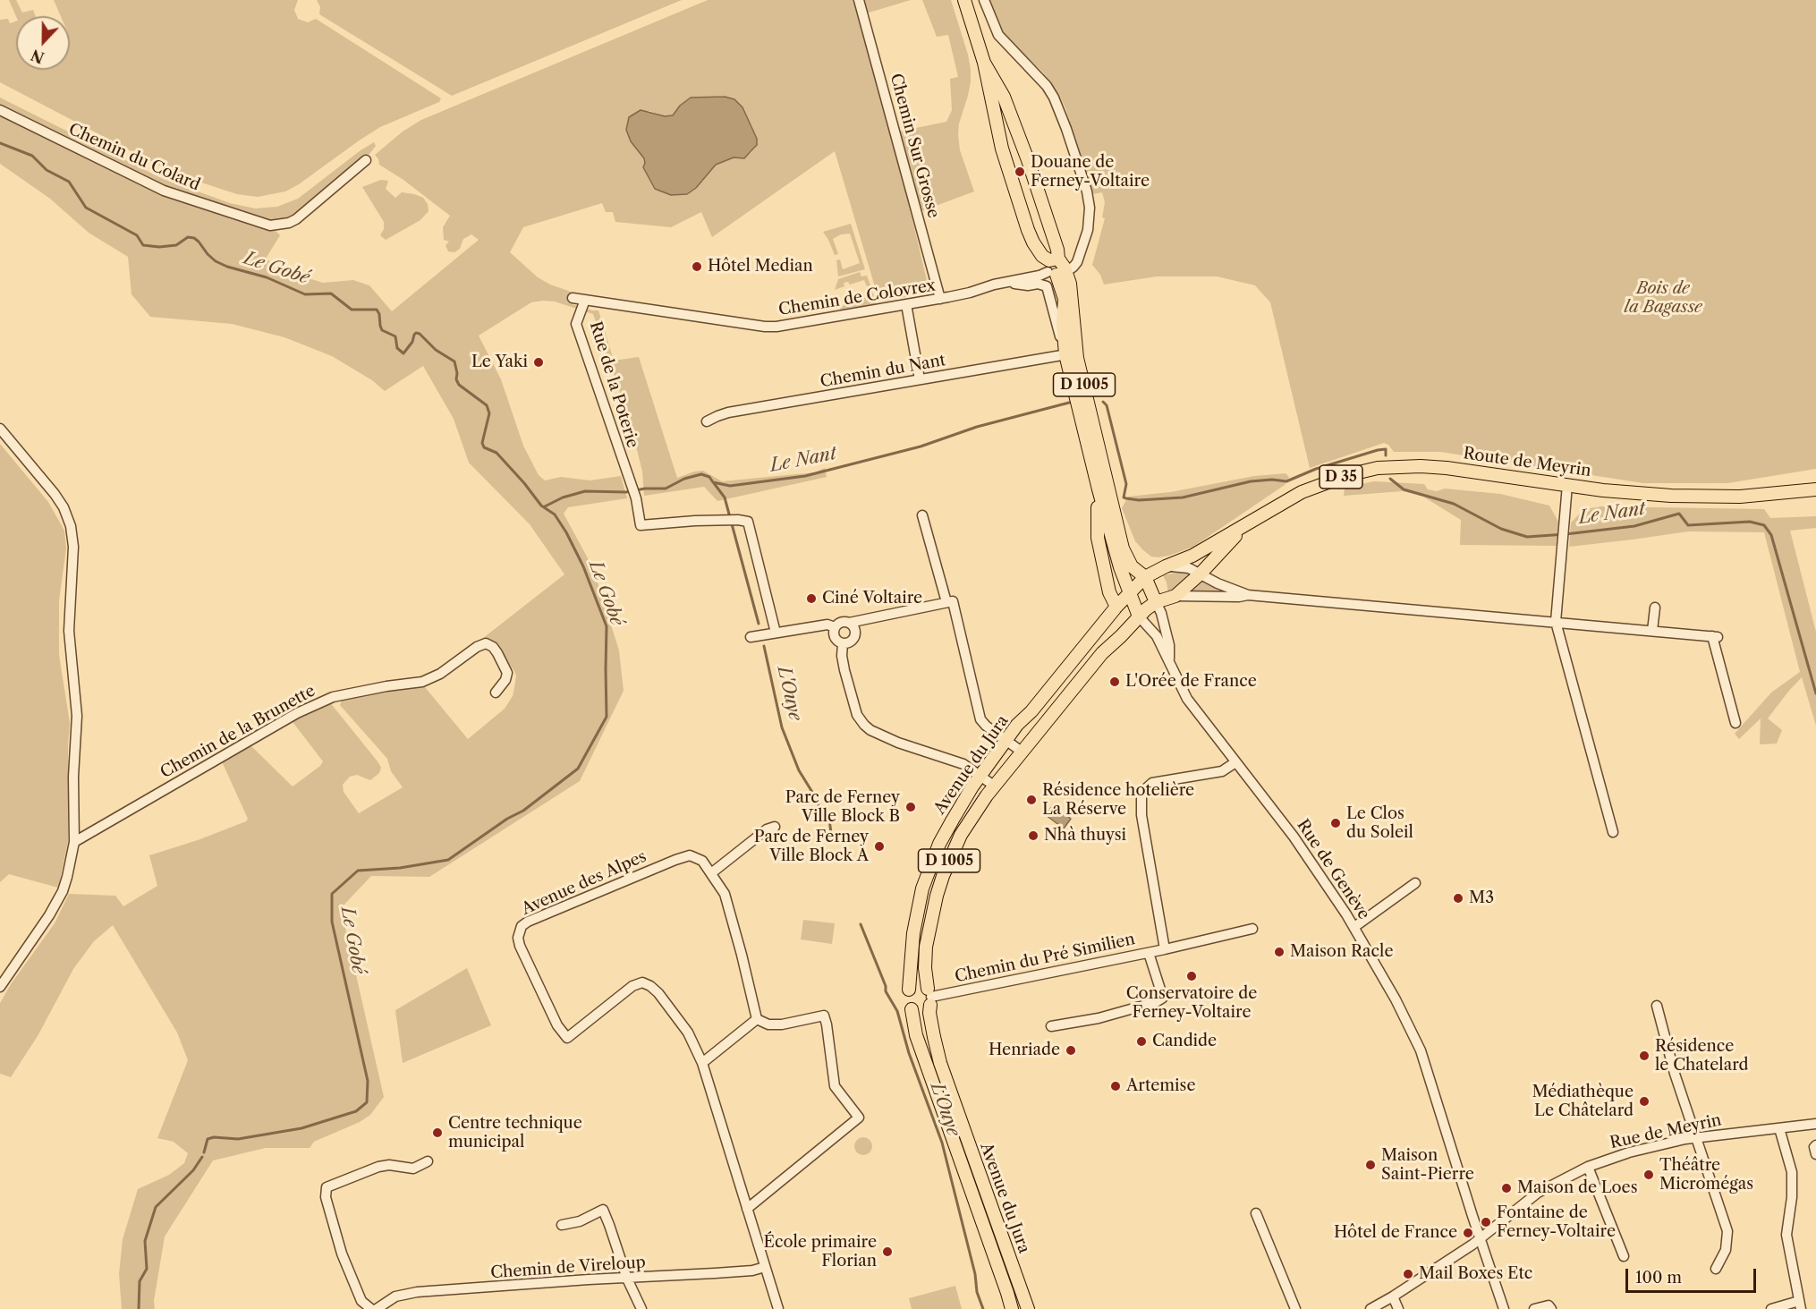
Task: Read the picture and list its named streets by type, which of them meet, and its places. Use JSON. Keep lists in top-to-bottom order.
{
  "streets": {
    "main road": [
      "D 1005",
      "Route de Meyrin",
      "D 35",
      "Avenue du Jura"
    ],
    "street": [
      "Chemin Sur Grosse",
      "Chemin du Colard",
      "Chemin de Colovrex",
      "Chemin du Nant",
      "Rue de la Poterie",
      "Chemin de la Brunette",
      "Rue de Genève",
      "Avenue des Alpes",
      "Chemin du Pré Similien",
      "Rue de Meyrin",
      "Chemin de Vireloup"
    ]
  },
  "crossings": [
    ["Chemin Sur Grosse", "Chemin de Colovrex"],
    ["Chemin de Colovrex", "Rue de la Poterie"],
    ["Chemin de Colovrex", "D 1005"],
    ["Chemin du Nant", "D 1005"],
    ["D 1005", "Route de Meyrin"],
    ["D 1005", "Avenue du Jura"],
    ["D 1005", "Chemin du Pré Similien"],
    ["Route de Meyrin", "Avenue du Jura"],
    ["Route de Meyrin", "Rue de Genève"],
    ["Avenue du Jura", "Rue de Genève"],
    ["Avenue du Jura", "Chemin du Pré Similien"],
    ["Rue de Genève", "Rue de Meyrin"],
    ["Avenue des Alpes", "Chemin de Vireloup"]
  ],
  "water": ["Le Gobé", "Le Nant", "L'Ouye"],
  "parks": ["Bois de la Bagasse"],
  "places": [
    "Douane de Ferney-Voltaire",
    "Hôtel Median",
    "Le Yaki",
    "Ciné Voltaire",
    "L'Orée de France",
    "Résidence hotelière La Réserve",
    "Parc de Ferney Ville Block B",
    "Le Clos du Soleil",
    "Nhà thuysi",
    "Parc de Ferney Ville Block A",
    "M3",
    "Maison Racle",
    "Conservatoire de Ferney-Voltaire",
    "Candide",
    "Henriade",
    "Résidence le Chatelard",
    "Artemise",
    "Médiathèque Le Châtelard",
    "Centre technique municipal",
    "Maison Saint-Pierre",
    "Théâtre Micromégas",
    "Maison de Loes",
    "Fontaine de Ferney-Voltaire",
    "Hôtel de France",
    "École primaire Florian",
    "Mail Boxes Etc"
  ],
  "scale_bar": "100 m",
  "north": "bottom"
}
